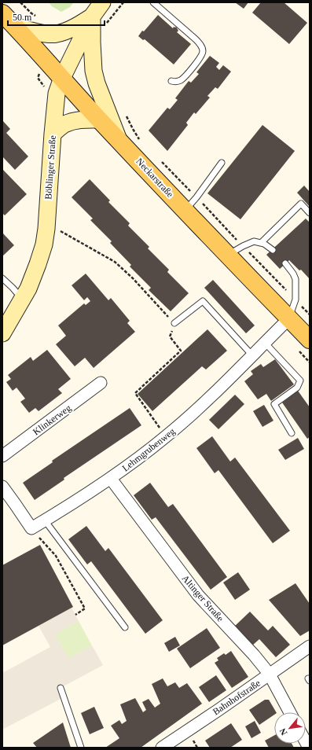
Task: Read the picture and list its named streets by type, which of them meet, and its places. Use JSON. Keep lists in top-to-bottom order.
{
  "streets": {
    "main road": ["Böblinger Straße", "Neckarstraße"],
    "street": [
      "Klinkerweg",
      "Lehmgrubenweg",
      "Altinger Straße",
      "Bahnhofstraße"
    ]
  },
  "crossings": [
    ["Böblinger Straße", "Neckarstraße"],
    ["Neckarstraße", "Lehmgrubenweg"],
    ["Lehmgrubenweg", "Altinger Straße"],
    ["Altinger Straße", "Bahnhofstraße"]
  ],
  "scale_bar": "50 m",
  "north": "bottom left"
}
